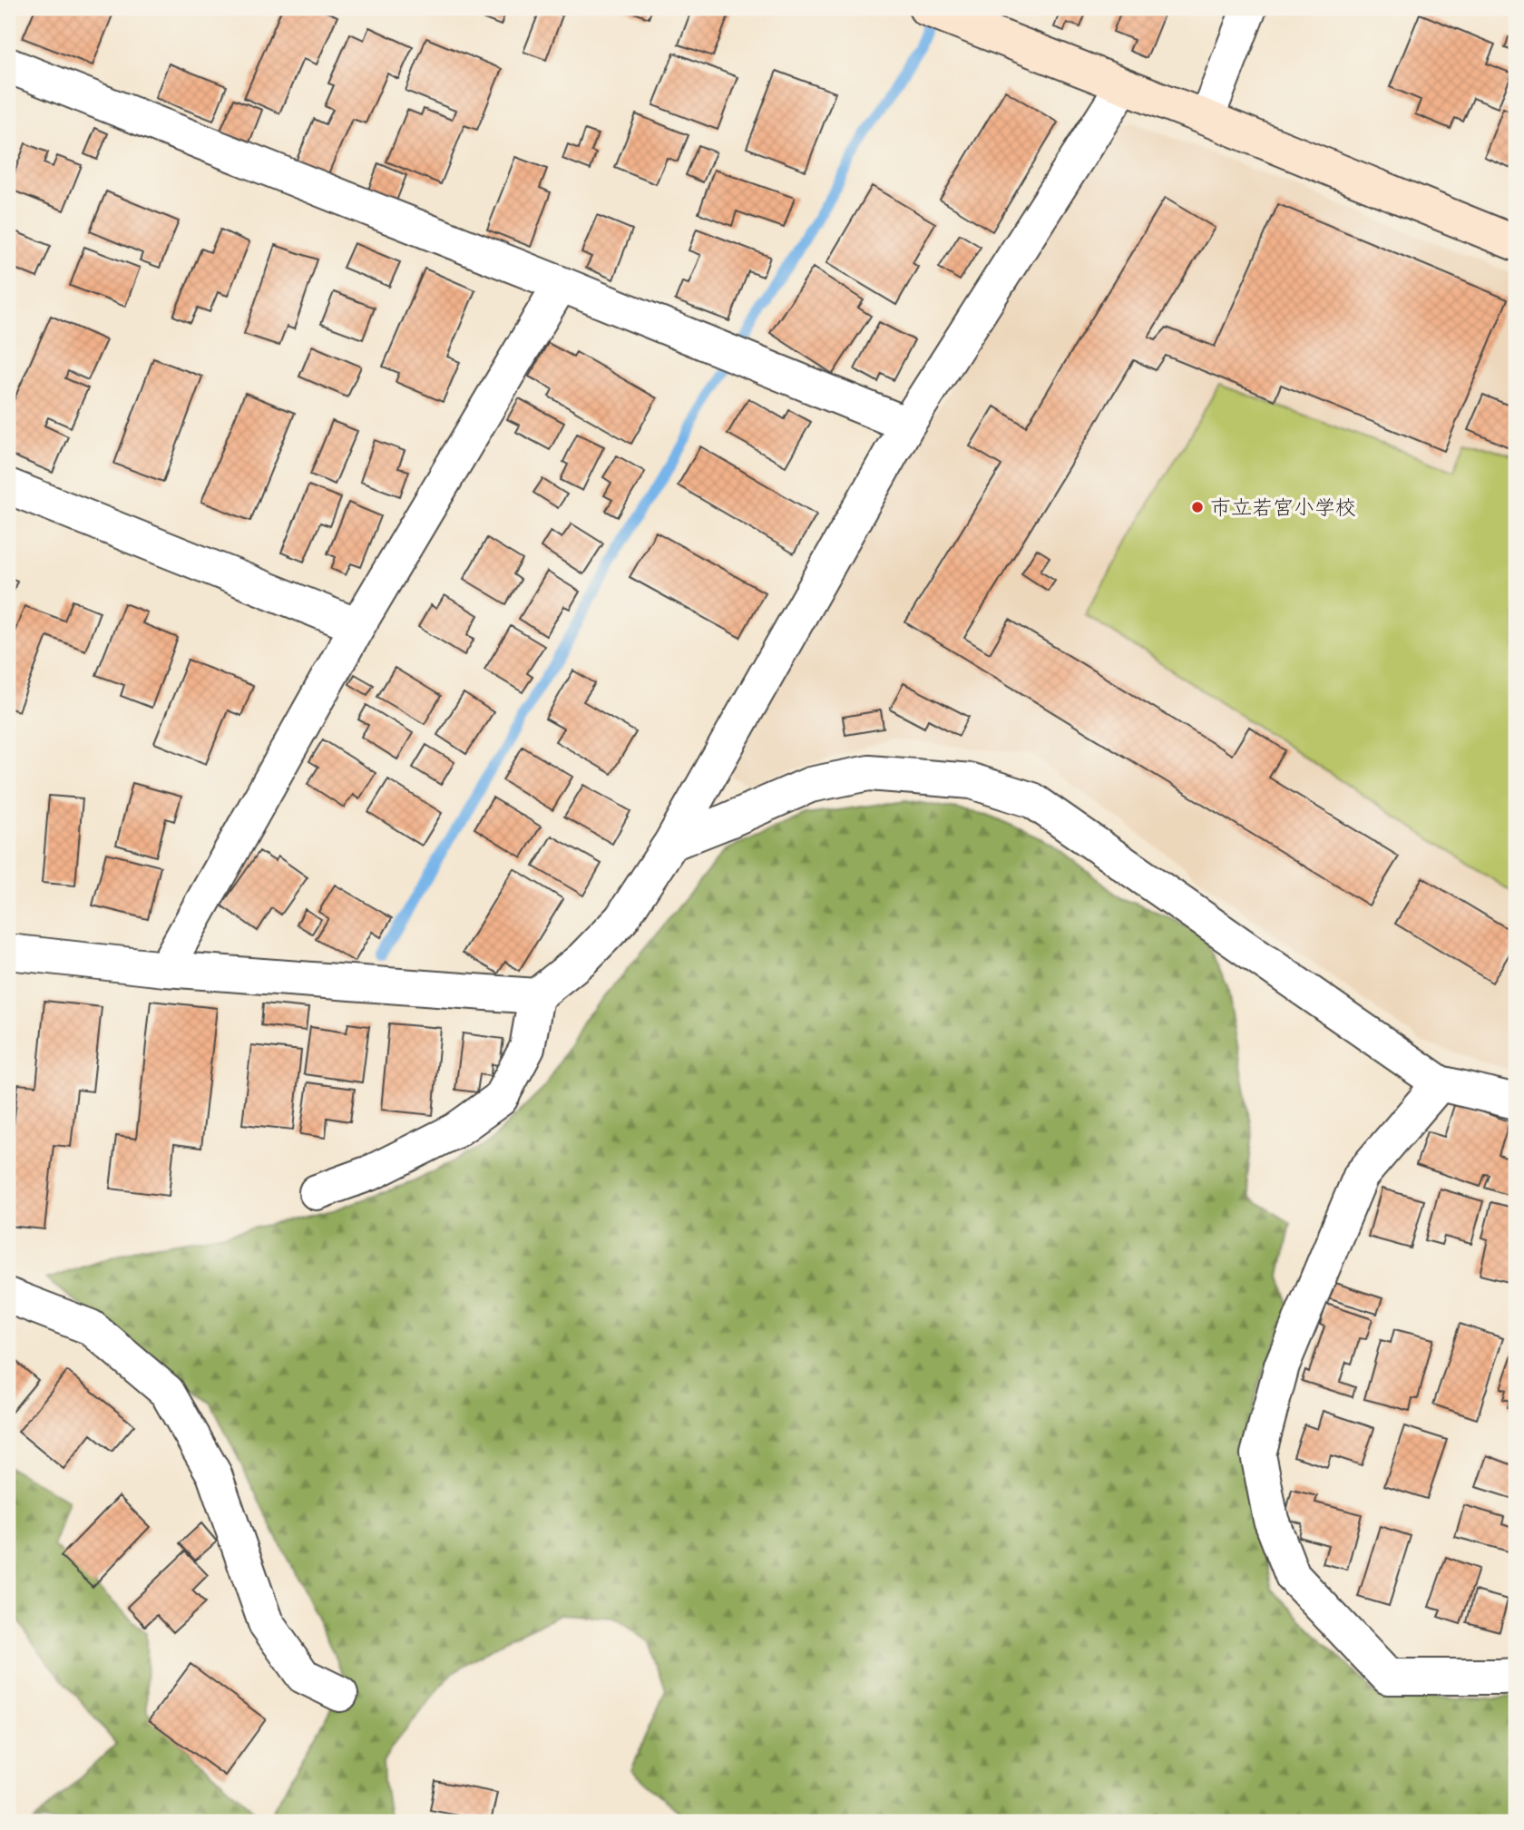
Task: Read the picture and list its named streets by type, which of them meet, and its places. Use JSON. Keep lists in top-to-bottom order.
{
  "places": ["市立若宮小学校"]
}
